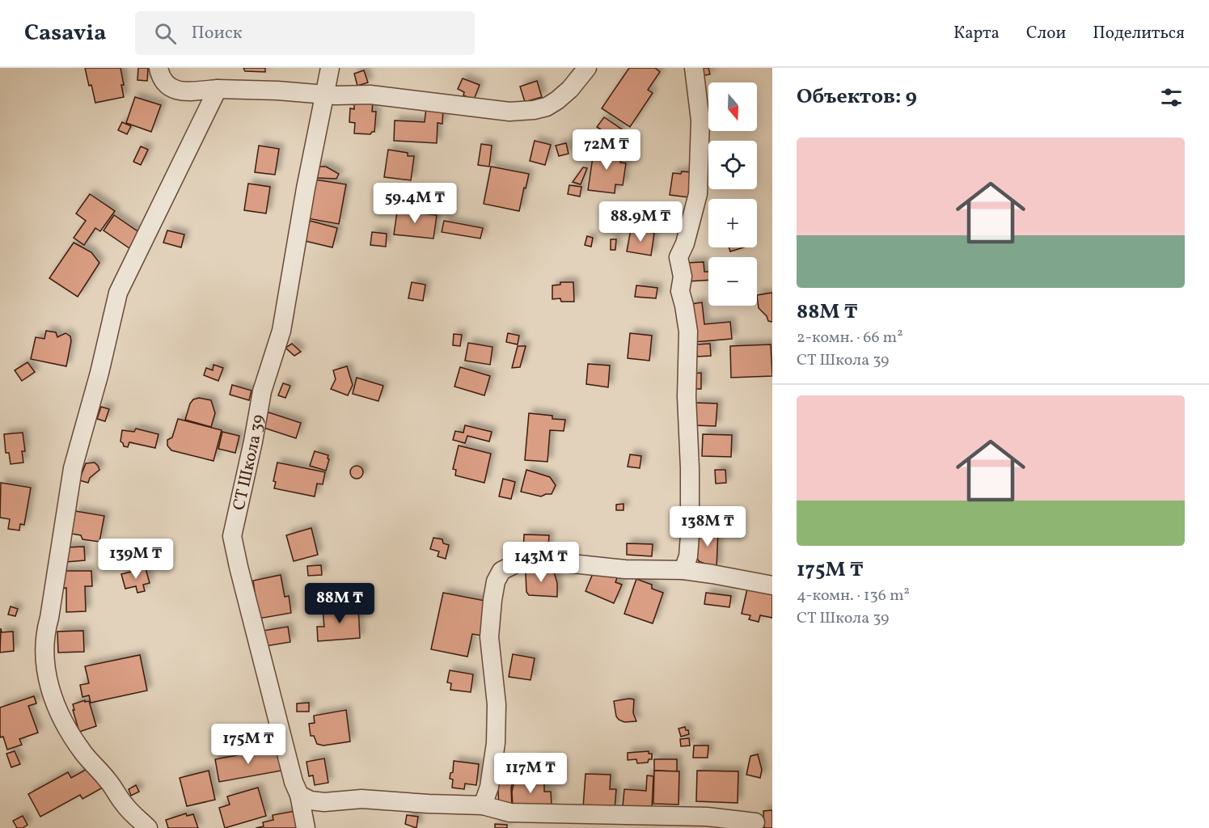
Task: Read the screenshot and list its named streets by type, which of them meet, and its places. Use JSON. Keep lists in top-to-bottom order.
{
  "streets": {
    "street": ["СТ Школа 39"]
  },
  "north": "bottom",
  "page": {
    "header": "Casavia",
    "search": "Поиск",
    "nav": ["Карта", "Слои", "Поделиться"],
    "heading": "Объектов: 9",
    "map_buttons": ["+", "−"],
    "list": [
      {
        "name": "88M ₸",
        "note": "2-комн. · 66 m² · СТ Школа 39"
      },
      {
        "name": "175M ₸",
        "note": "4-комн. · 136 m² · СТ Школа 39"
      }
    ],
    "price": [
      "72M ₸",
      "59.4M ₸",
      "88.9M ₸",
      "138M ₸",
      "139M ₸",
      "143M ₸",
      "88M ₸",
      "175M ₸",
      "117M ₸"
    ]
  }
}
